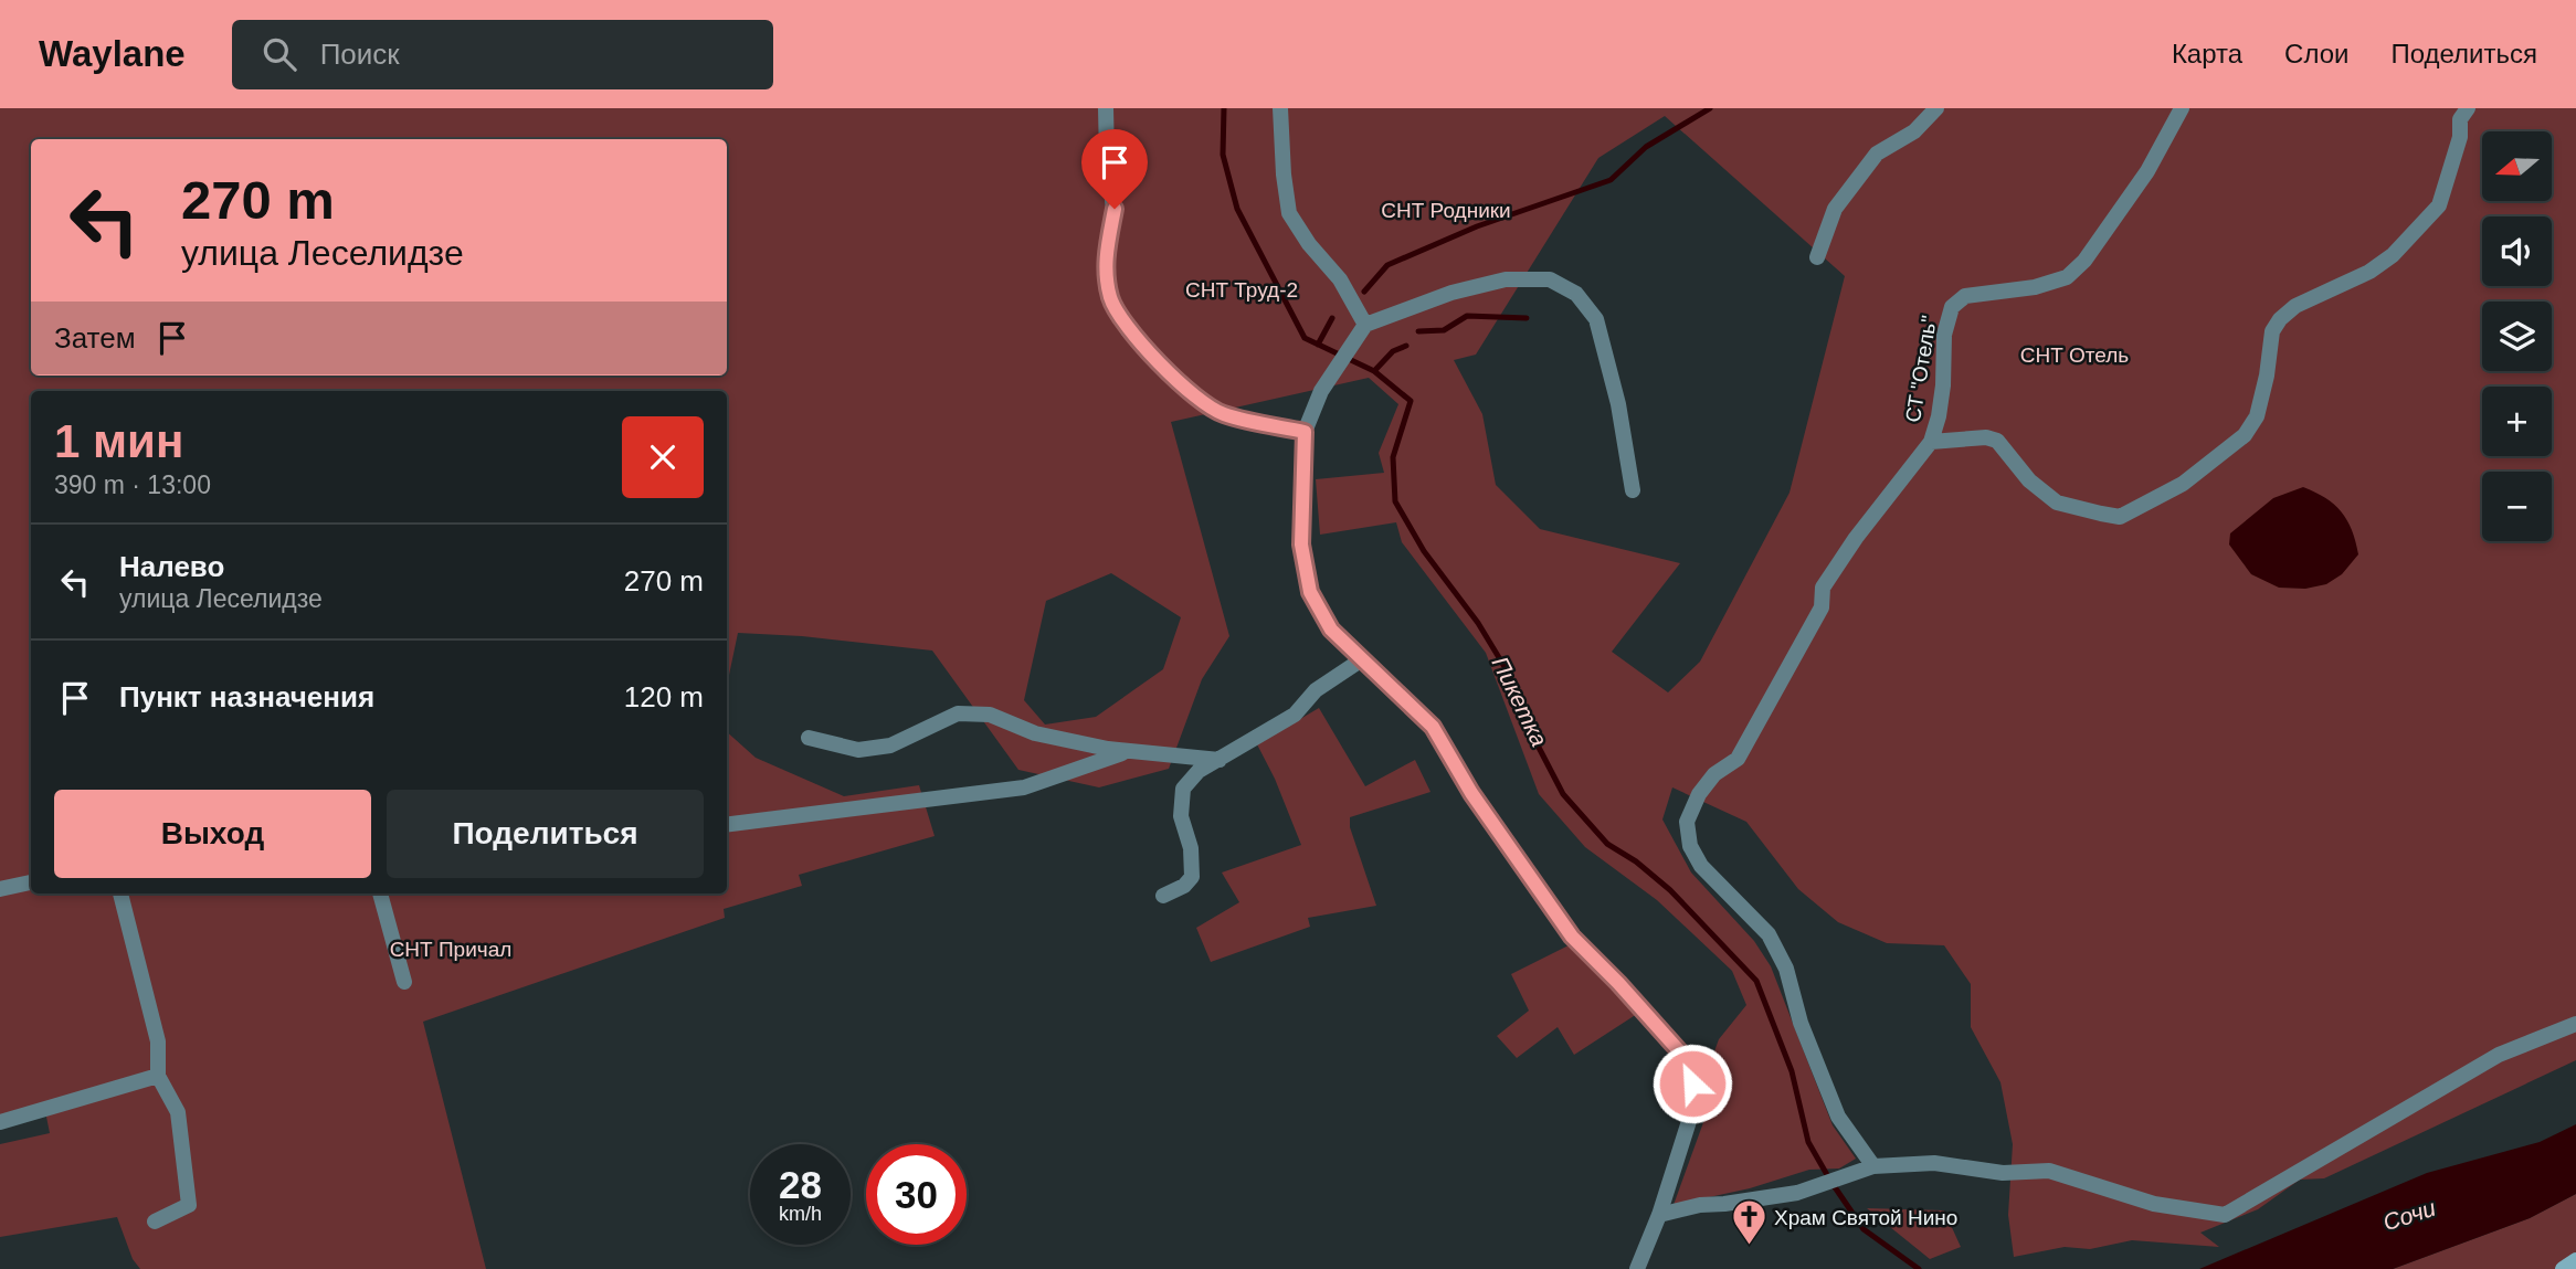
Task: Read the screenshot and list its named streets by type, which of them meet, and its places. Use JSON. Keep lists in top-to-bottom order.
{
  "streets": {
    "street": ["СТ \"Отель\""]
  },
  "water": ["Пикетка", "Сочи"],
  "parks": [
    "СНТ Родники",
    "СНТ Труд-2",
    "СНТ Отель",
    "СНТ Причал"
  ],
  "places": {
    "church": ["Храм Святой Нино"]
  },
  "north": "left",
  "page": {
    "header": "Waylane",
    "search": "Поиск",
    "nav": ["Карта", "Слои", "Поделиться"],
    "map_buttons": ["+", "−"],
    "turn": ["270 m", "улица Леселидзе"],
    "then": "Затем",
    "heading": ["1 мин", "390 m · 13:00"],
    "list": [
      {
        "name": "Налево",
        "note": "улица Леселидзе",
        "value": "270 m"
      },
      {
        "name": "Пункт назначения",
        "value": "120 m"
      }
    ],
    "buttons": ["Выход", "Поделиться"],
    "speed": "28 km/h",
    "limit": "30"
  }
}
